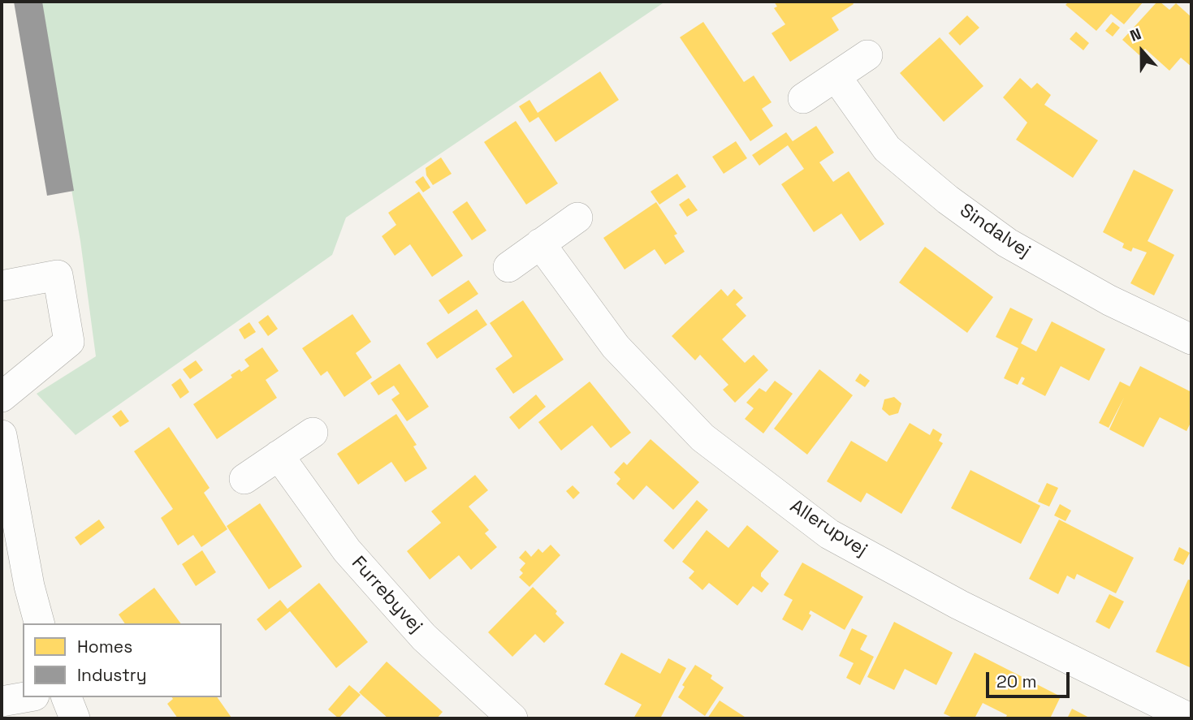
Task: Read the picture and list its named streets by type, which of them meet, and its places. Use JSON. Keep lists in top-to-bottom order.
{
  "streets": {
    "street": ["Sindalvej", "Allerupvej", "Furrebyvej"]
  },
  "legend": ["Homes", "Industry"],
  "scale_bar": "20 m",
  "north": "top"
}
